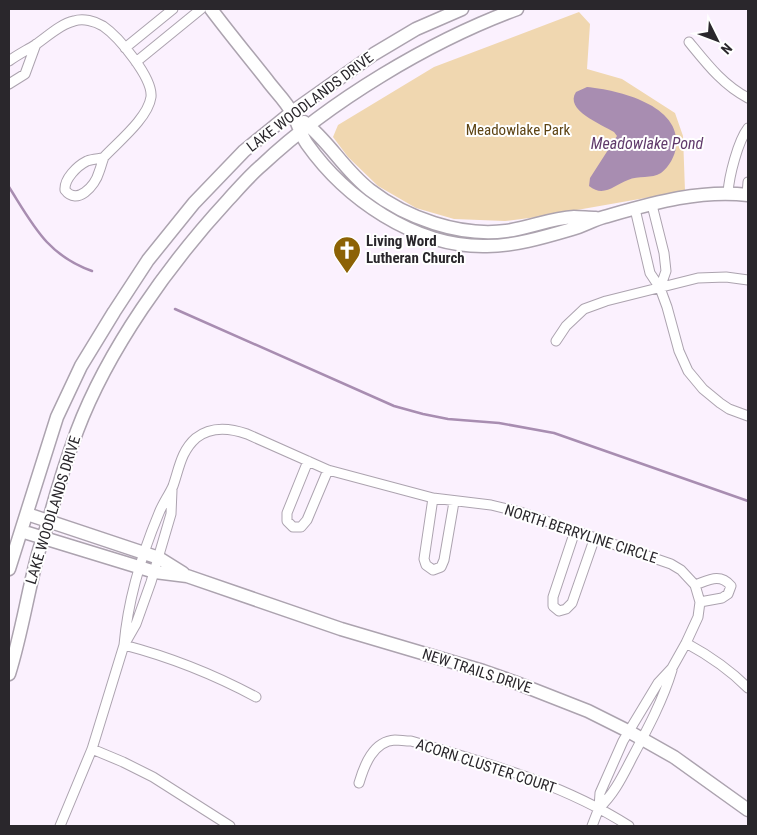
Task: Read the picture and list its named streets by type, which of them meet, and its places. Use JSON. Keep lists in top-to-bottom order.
{
  "streets": {
    "main road": ["LAKE WOODLANDS DRIVE", "NEW TRAILS DRIVE"],
    "street": ["NORTH BERRYLINE CIRCLE", "ACORN CLUSTER COURT"]
  },
  "crossings": [
    ["LAKE WOODLANDS DRIVE", "NEW TRAILS DRIVE"]
  ],
  "water": ["Meadowlake Pond"],
  "parks": ["Meadowlake Park"],
  "places": {
    "church": ["Living Word Lutheran Church"]
  },
  "north": "bottom right"
}
